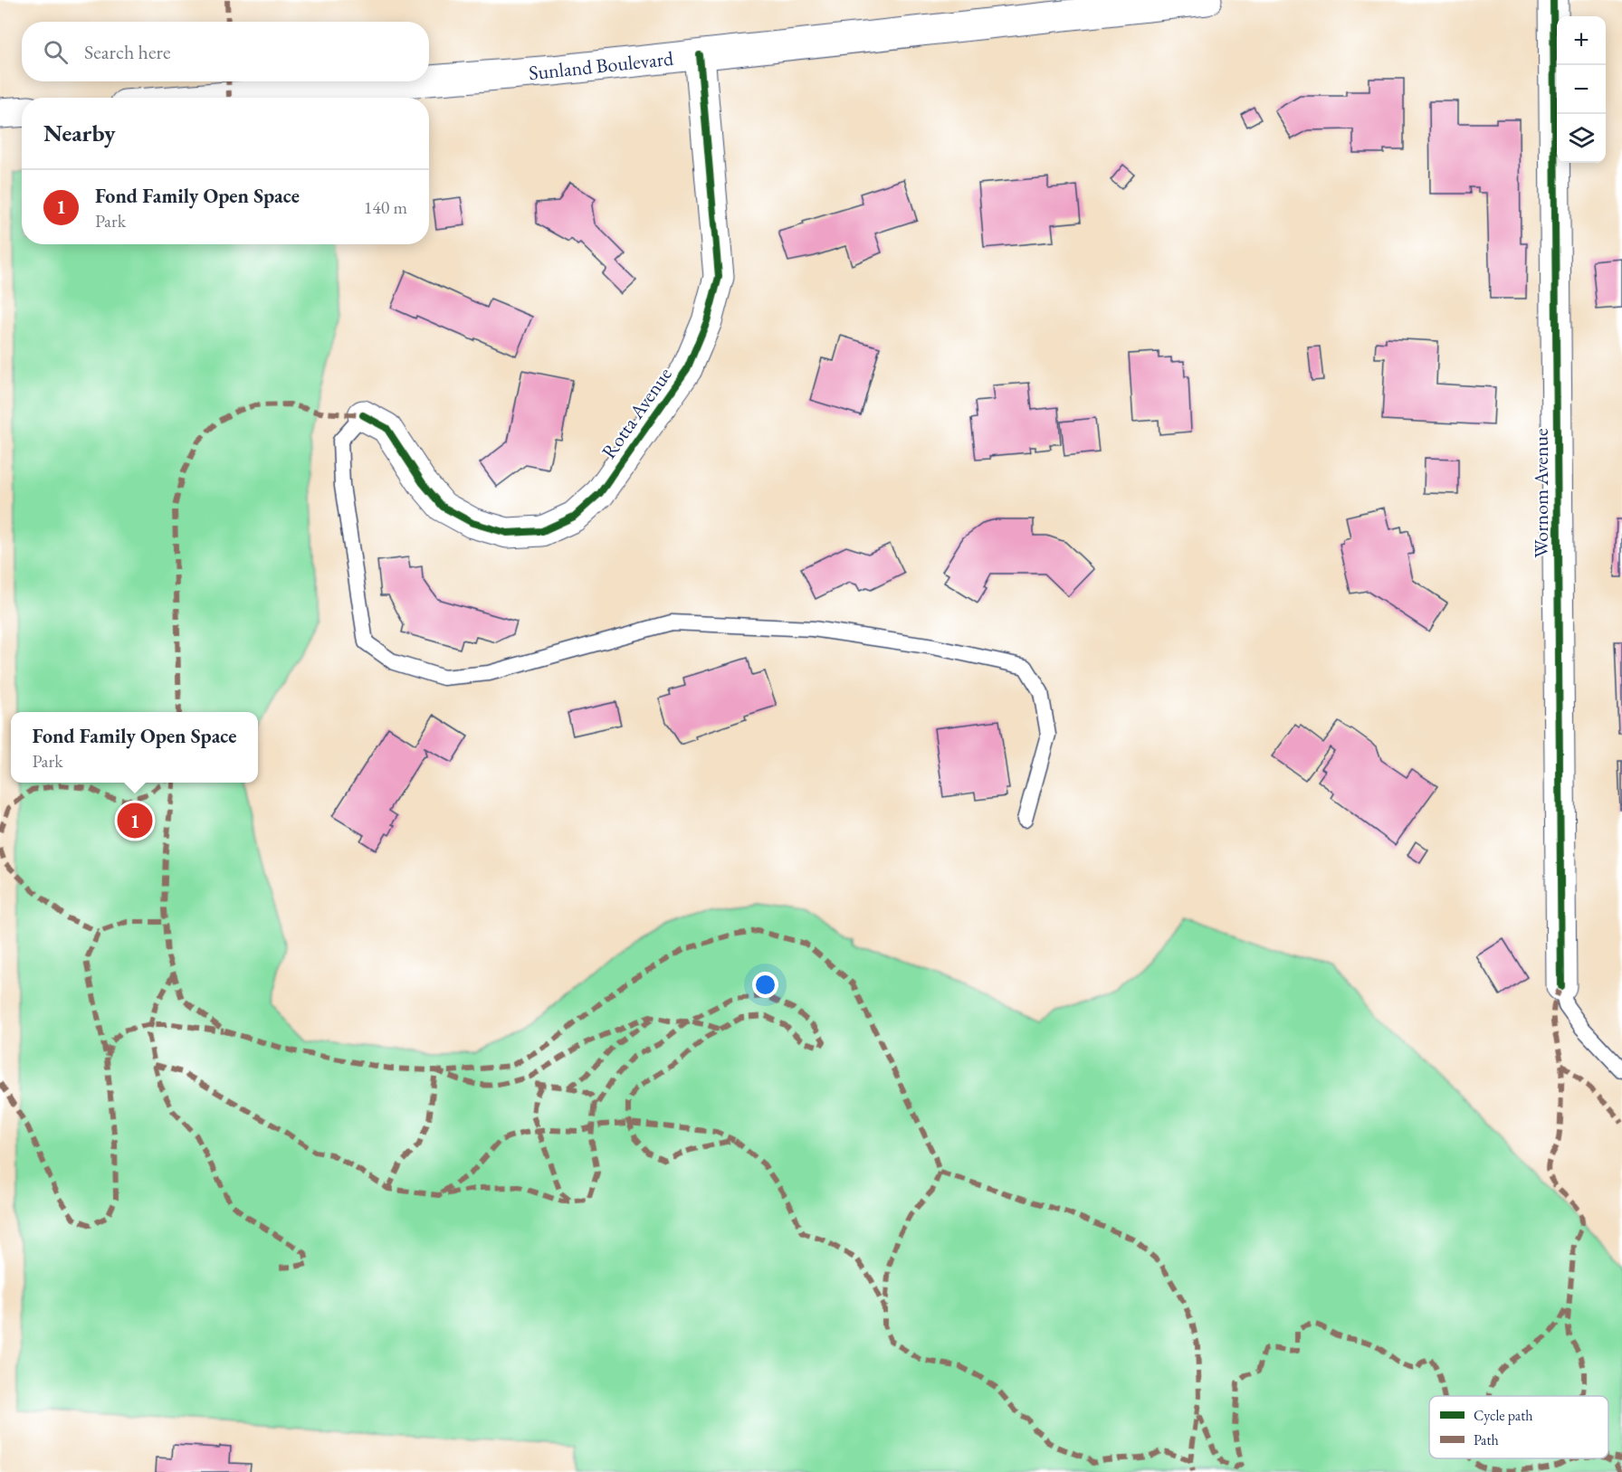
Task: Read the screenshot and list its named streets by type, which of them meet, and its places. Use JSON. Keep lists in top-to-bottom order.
{
  "streets": {
    "street": ["Sunland Boulevard", "Rotta Avenue", "Wornom Avenue"]
  },
  "crossings": [
    ["Sunland Boulevard", "Rotta Avenue"]
  ],
  "legend": ["Cycle path", "Path"],
  "page": {
    "map_buttons": ["+", "−"],
    "search": "Search here",
    "heading": "Nearby",
    "list": [
      {
        "mark": "1",
        "name": "Fond Family Open Space",
        "note": "Park",
        "value": "140 m"
      }
    ],
    "popup": ["Fond Family Open Space", "Park"],
    "pins": "1"
  }
}
